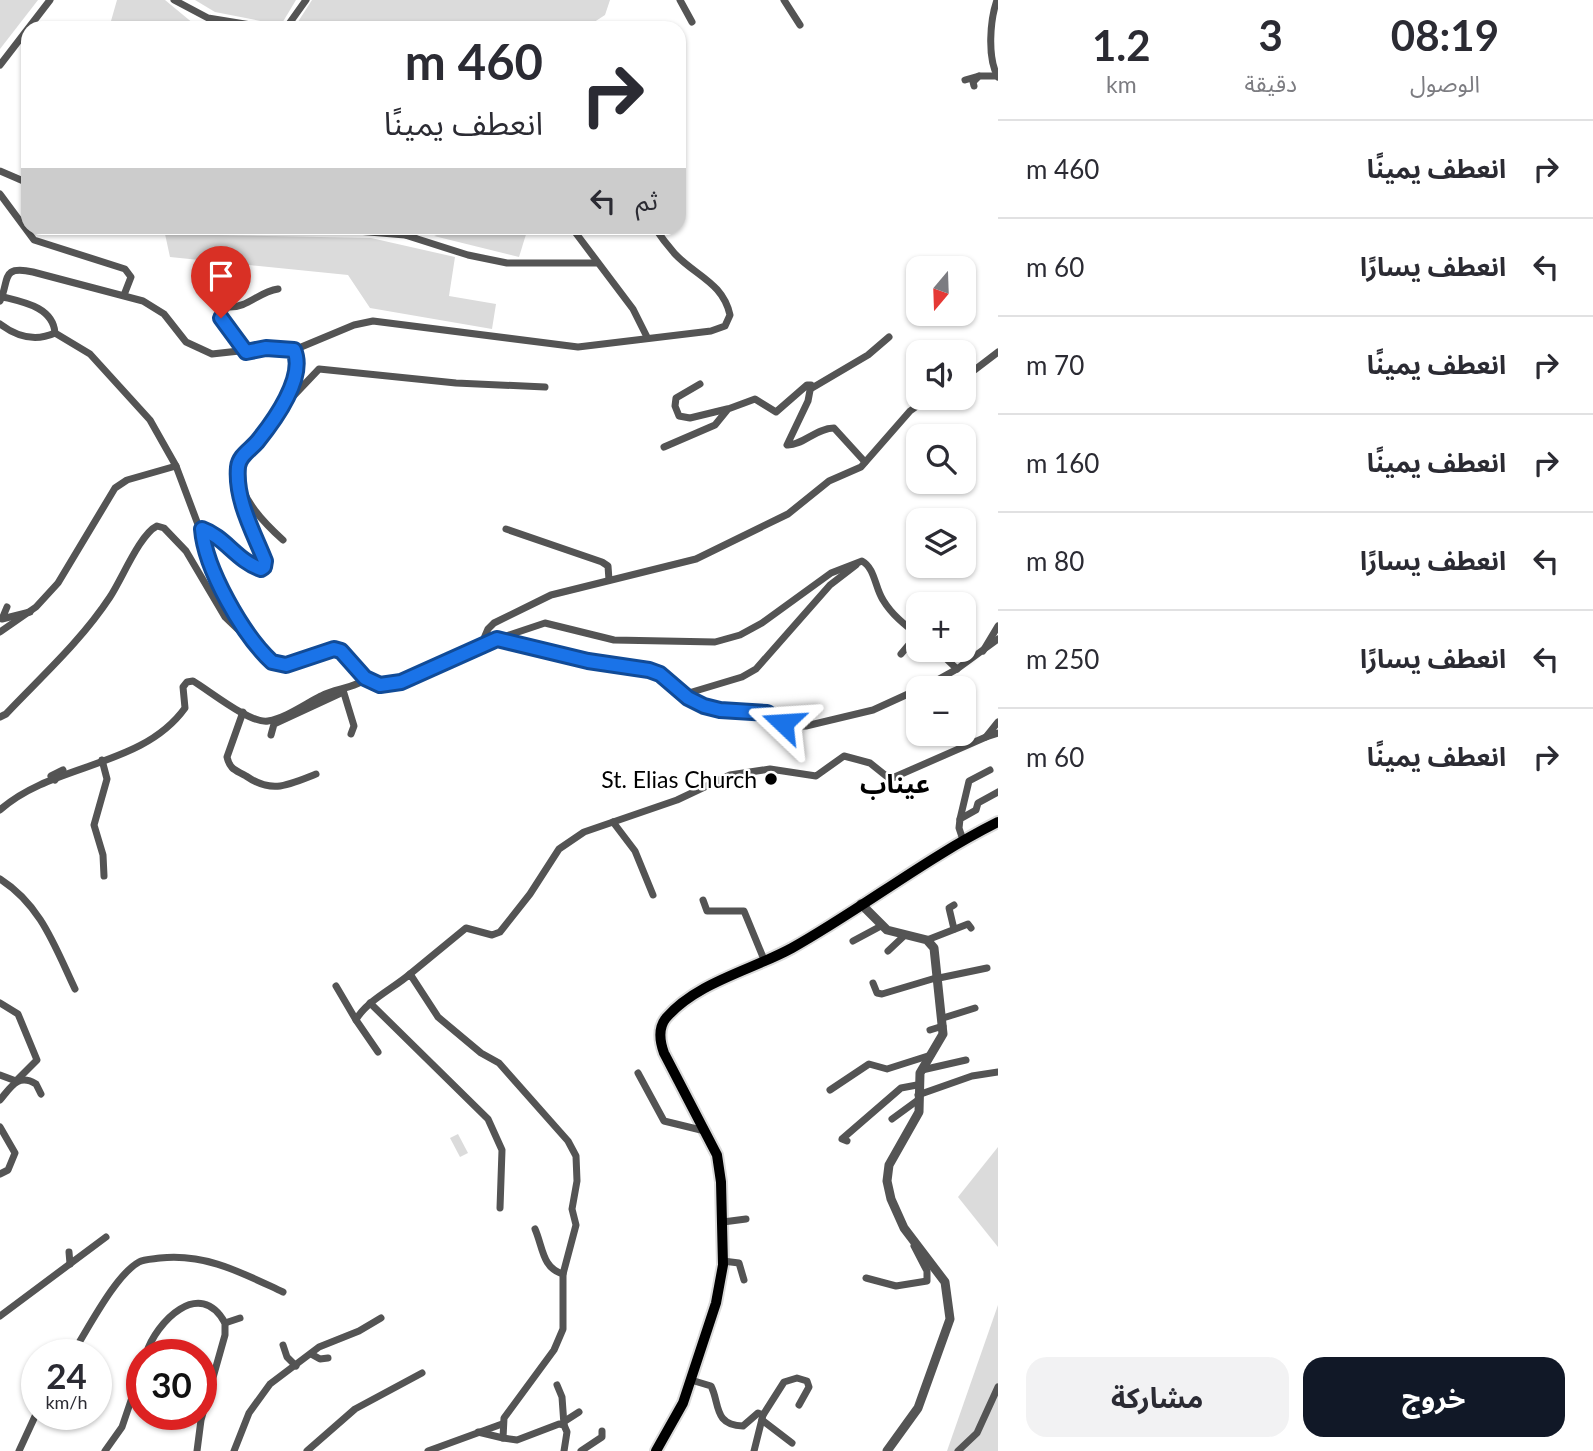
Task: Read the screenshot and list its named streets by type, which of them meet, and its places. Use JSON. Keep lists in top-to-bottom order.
{
  "districts": ["عيناب"],
  "places": ["St. Elias Church"],
  "north": "bottom",
  "page": {
    "eta": [
      "08:19",
      "الوصول",
      "3",
      "دقيقة",
      "1.2",
      "km"
    ],
    "turn": ["460 m", "انعطف يمينًا"],
    "list": [
      {
        "name": "انعطف يمينًا",
        "value": "460 m"
      },
      {
        "name": "انعطف يسارًا",
        "value": "60 m"
      },
      {
        "name": "انعطف يمينًا",
        "value": "70 m"
      },
      {
        "name": "انعطف يمينًا",
        "value": "160 m"
      },
      {
        "name": "انعطف يسارًا",
        "value": "80 m"
      },
      {
        "name": "انعطف يسارًا",
        "value": "250 m"
      },
      {
        "name": "انعطف يمينًا",
        "value": "60 m"
      }
    ],
    "then": "ثم",
    "map_buttons": ["+", "−"],
    "speed": "24 km/h",
    "limit": "30",
    "buttons": ["خروج", "مشاركة"]
  }
}
